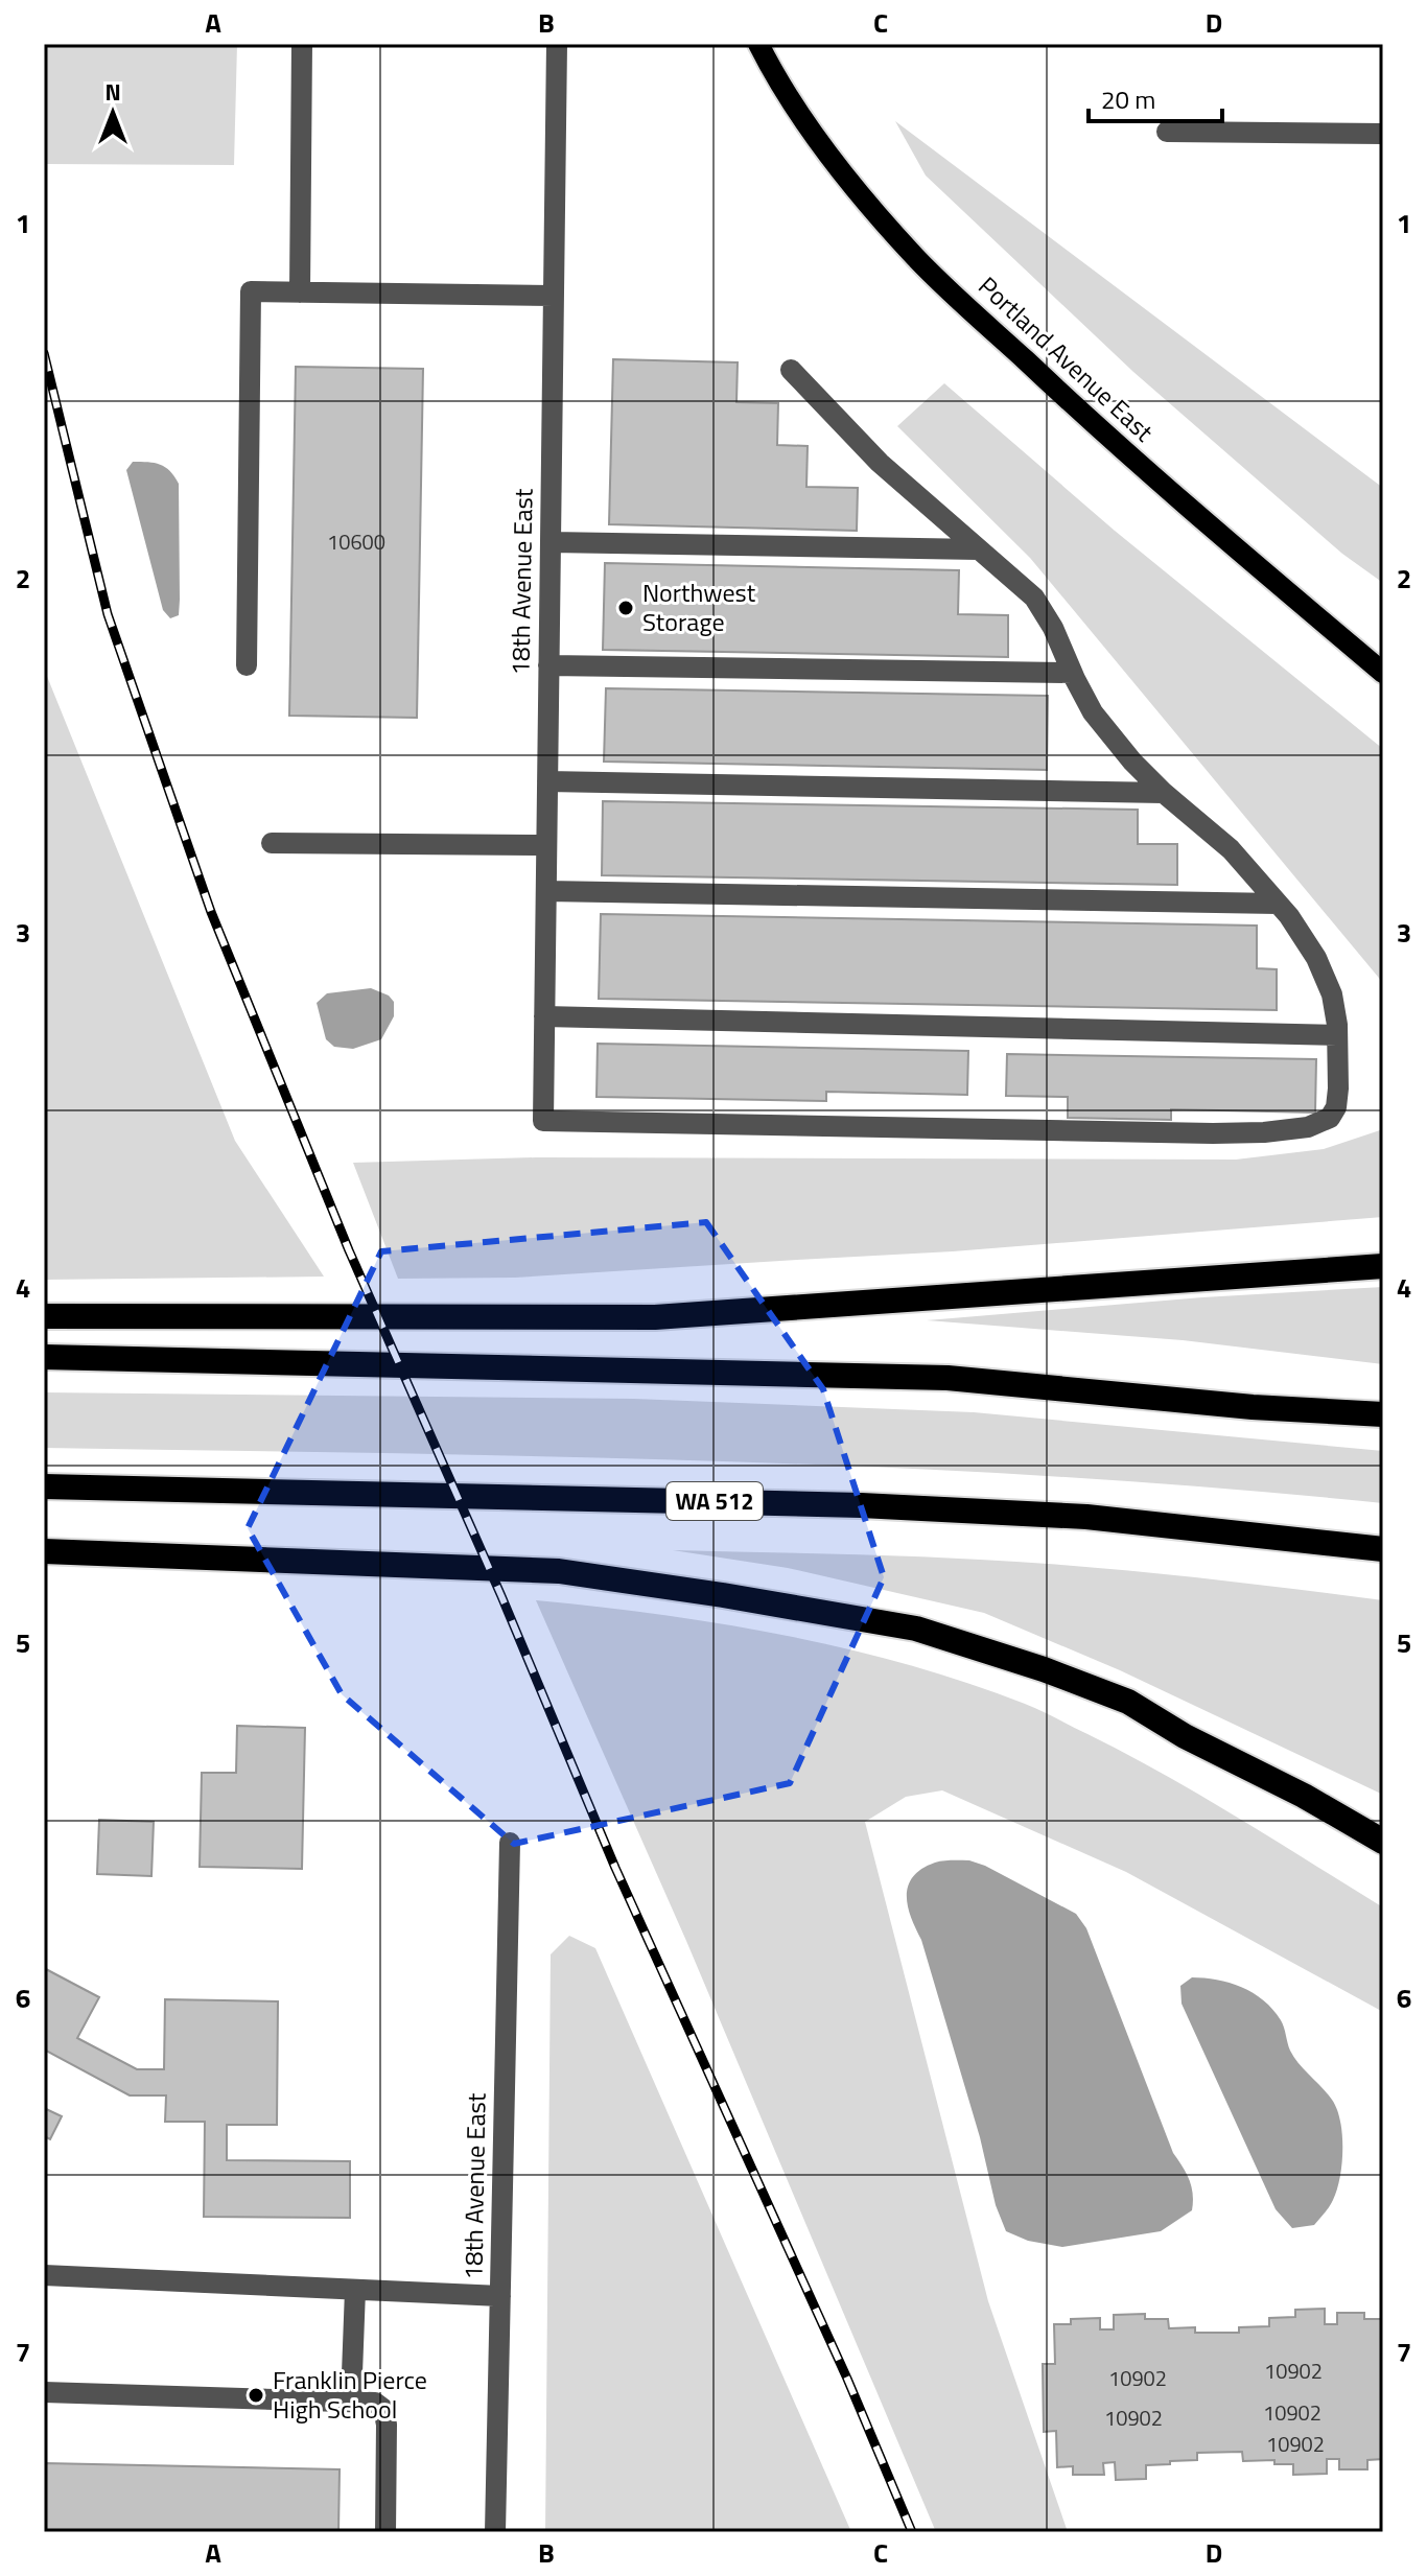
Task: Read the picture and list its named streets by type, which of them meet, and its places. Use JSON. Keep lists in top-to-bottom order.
{
  "streets": {
    "highway": ["WA 512"],
    "main road": ["Portland Avenue East"],
    "street": ["18th Avenue East"]
  },
  "places": ["Northwest Storage", "Franklin Pierce High School"],
  "house_numbers": [
    "10600",
    "10902",
    "10902",
    "10902",
    "10902",
    "10902"
  ],
  "scale_bar": "20 m",
  "north": "top",
  "grid": {
    "columns": [
      "A",
      "B",
      "C",
      "D"
    ],
    "rows": [
      "1",
      "2",
      "3",
      "4",
      "5",
      "6",
      "7"
    ]
  }
}
